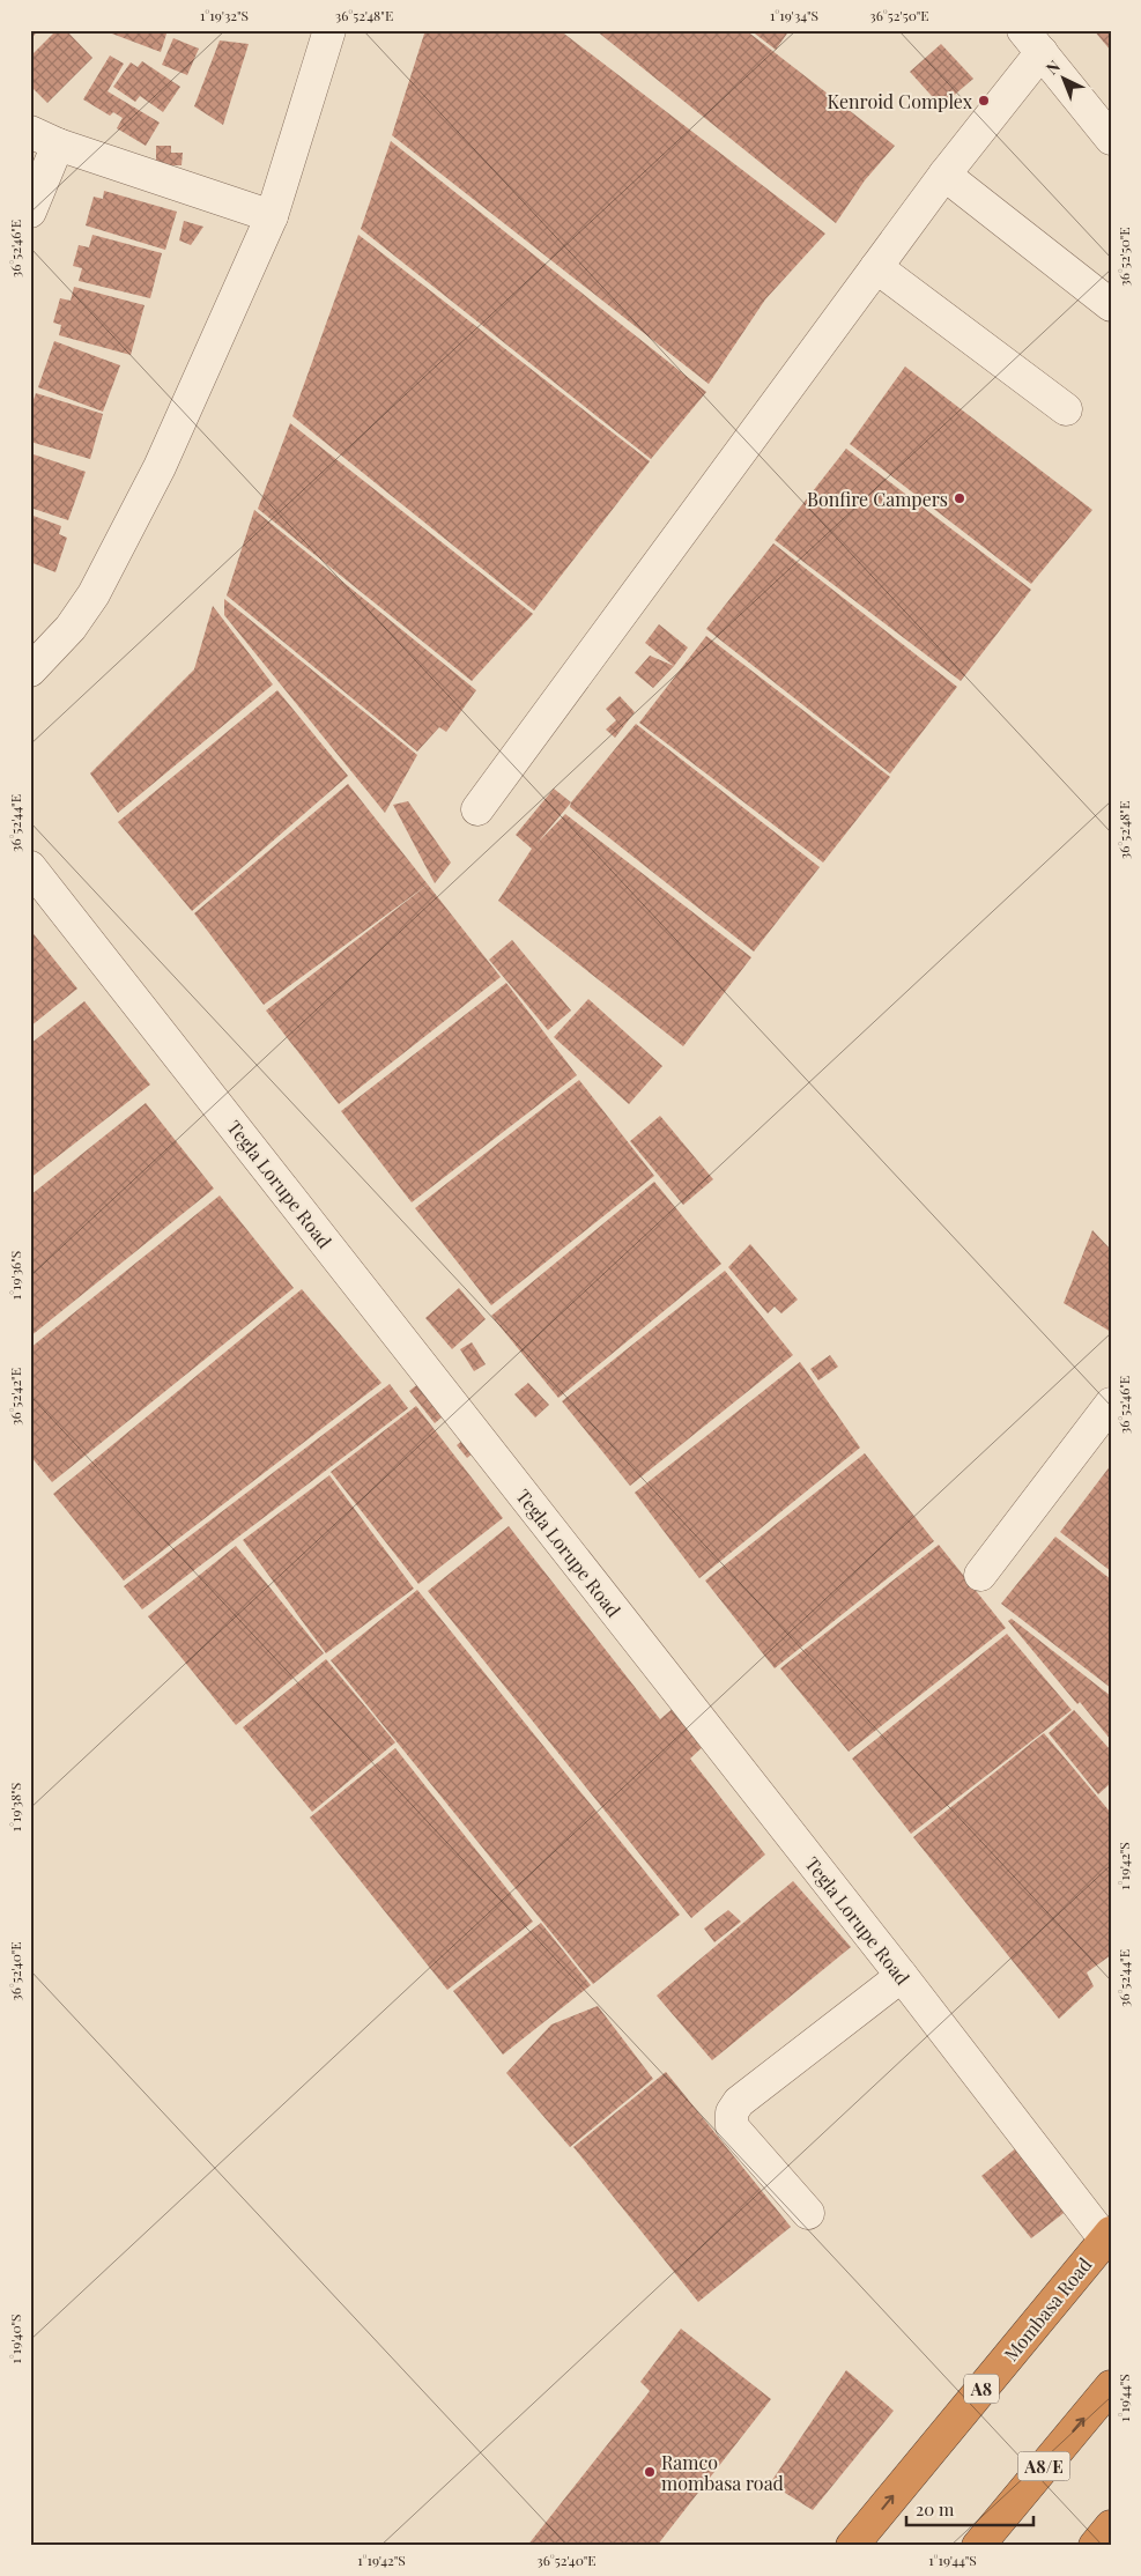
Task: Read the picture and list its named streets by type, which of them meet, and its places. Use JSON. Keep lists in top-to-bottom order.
{
  "streets": {
    "highway": ["Mombasa Road", "A8", "A8/E"],
    "street": ["Tegla Lorupe Road"]
  },
  "crossings": [
    ["Tegla Lorupe Road", "Mombasa Road"]
  ],
  "places": ["Kenroid Complex", "Bonfire Campers", "Ramco mombasa road"],
  "scale_bar": "20 m",
  "north": "top left",
  "coordinates": [
    "1°19'32\"S",
    "36°52'48\"E",
    "1°19'34\"S",
    "36°52'50\"E",
    "36°52'46\"E",
    "36°52'44\"E",
    "1°19'36\"S",
    "36°52'42\"E",
    "1°19'38\"S",
    "1°19'42\"S",
    "36°52'40\"E",
    "1°19'40\"S",
    "1°19'44\"S"
  ]
}
